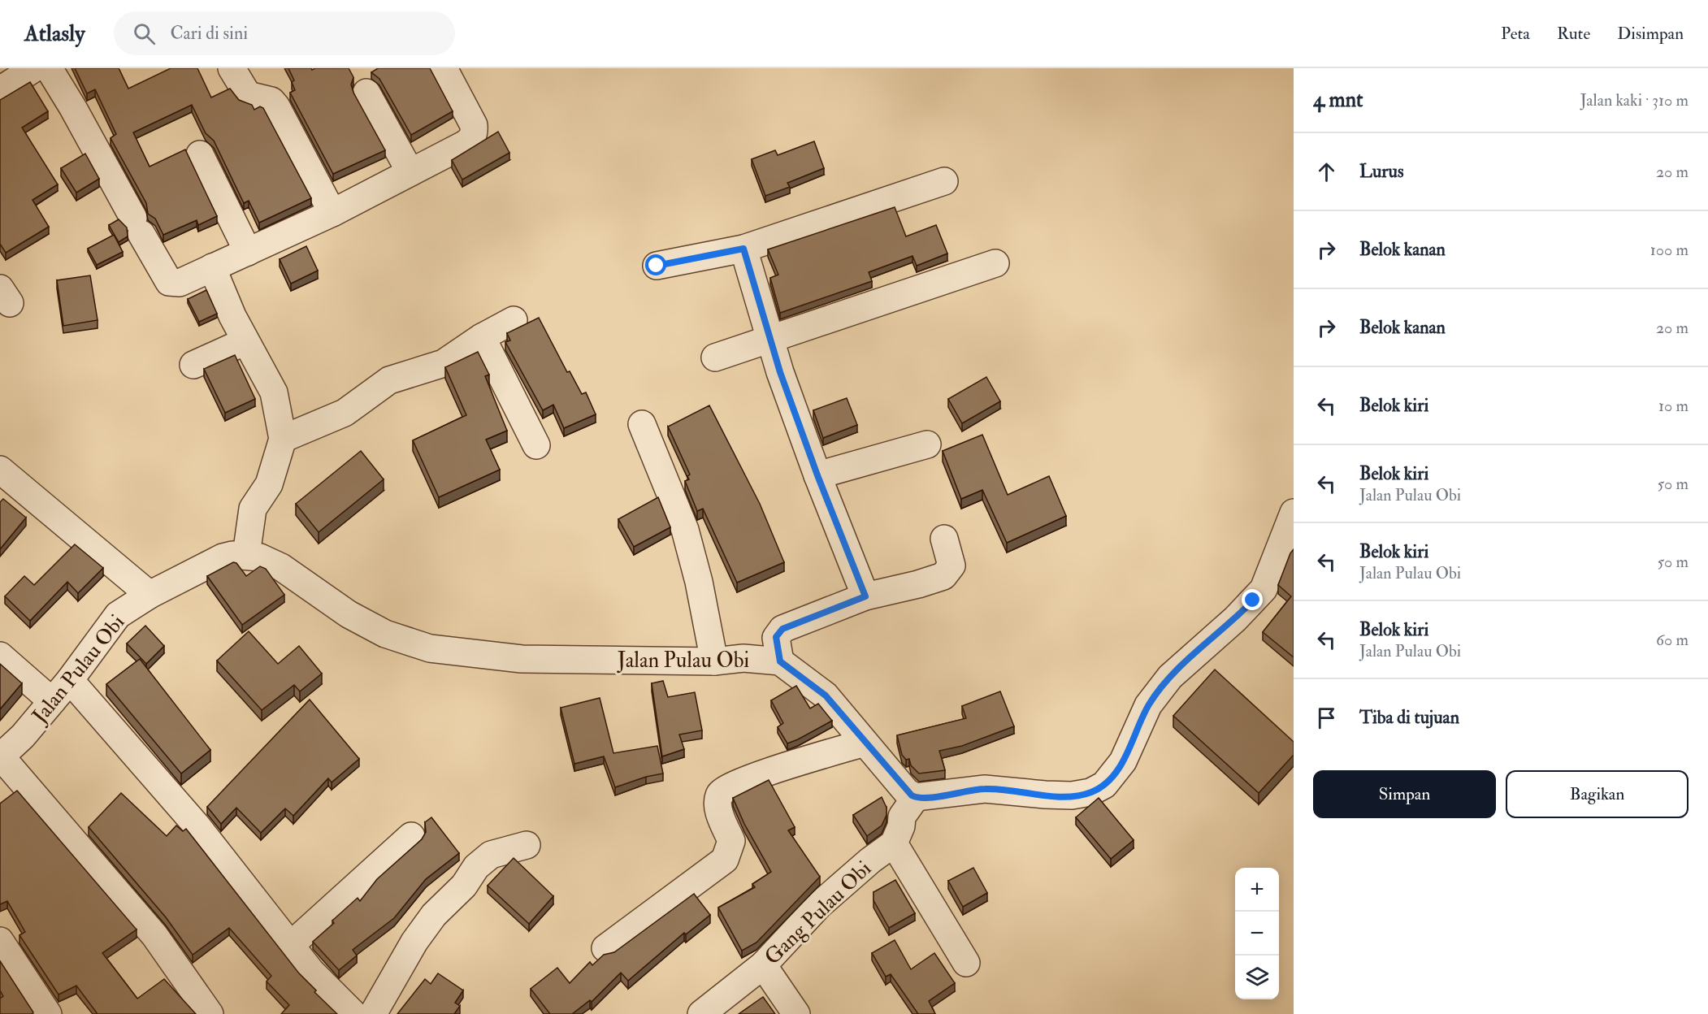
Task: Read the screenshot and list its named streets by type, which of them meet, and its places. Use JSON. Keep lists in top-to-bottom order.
{
  "streets": {
    "street": ["Jalan Pulau Obi", "Gang Pulau Obi"]
  },
  "page": {
    "header": "Atlasly",
    "search": "Cari di sini",
    "nav": ["Peta", "Rute", "Disimpan"],
    "heading": ["4 mnt", "Jalan kaki · 310 m"],
    "list": [
      ["Lurus", "20 m"],
      ["Belok kanan", "100 m"],
      ["Belok kanan", "20 m"],
      ["Belok kiri", "10 m"],
      ["Belok kiri", "Jalan Pulau Obi", "50 m"],
      ["Belok kiri", "Jalan Pulau Obi", "50 m"],
      ["Belok kiri", "Jalan Pulau Obi", "60 m"],
      "Tiba di tujuan"
    ],
    "buttons": ["Simpan", "Bagikan"],
    "map_buttons": ["+", "−"]
  }
}
